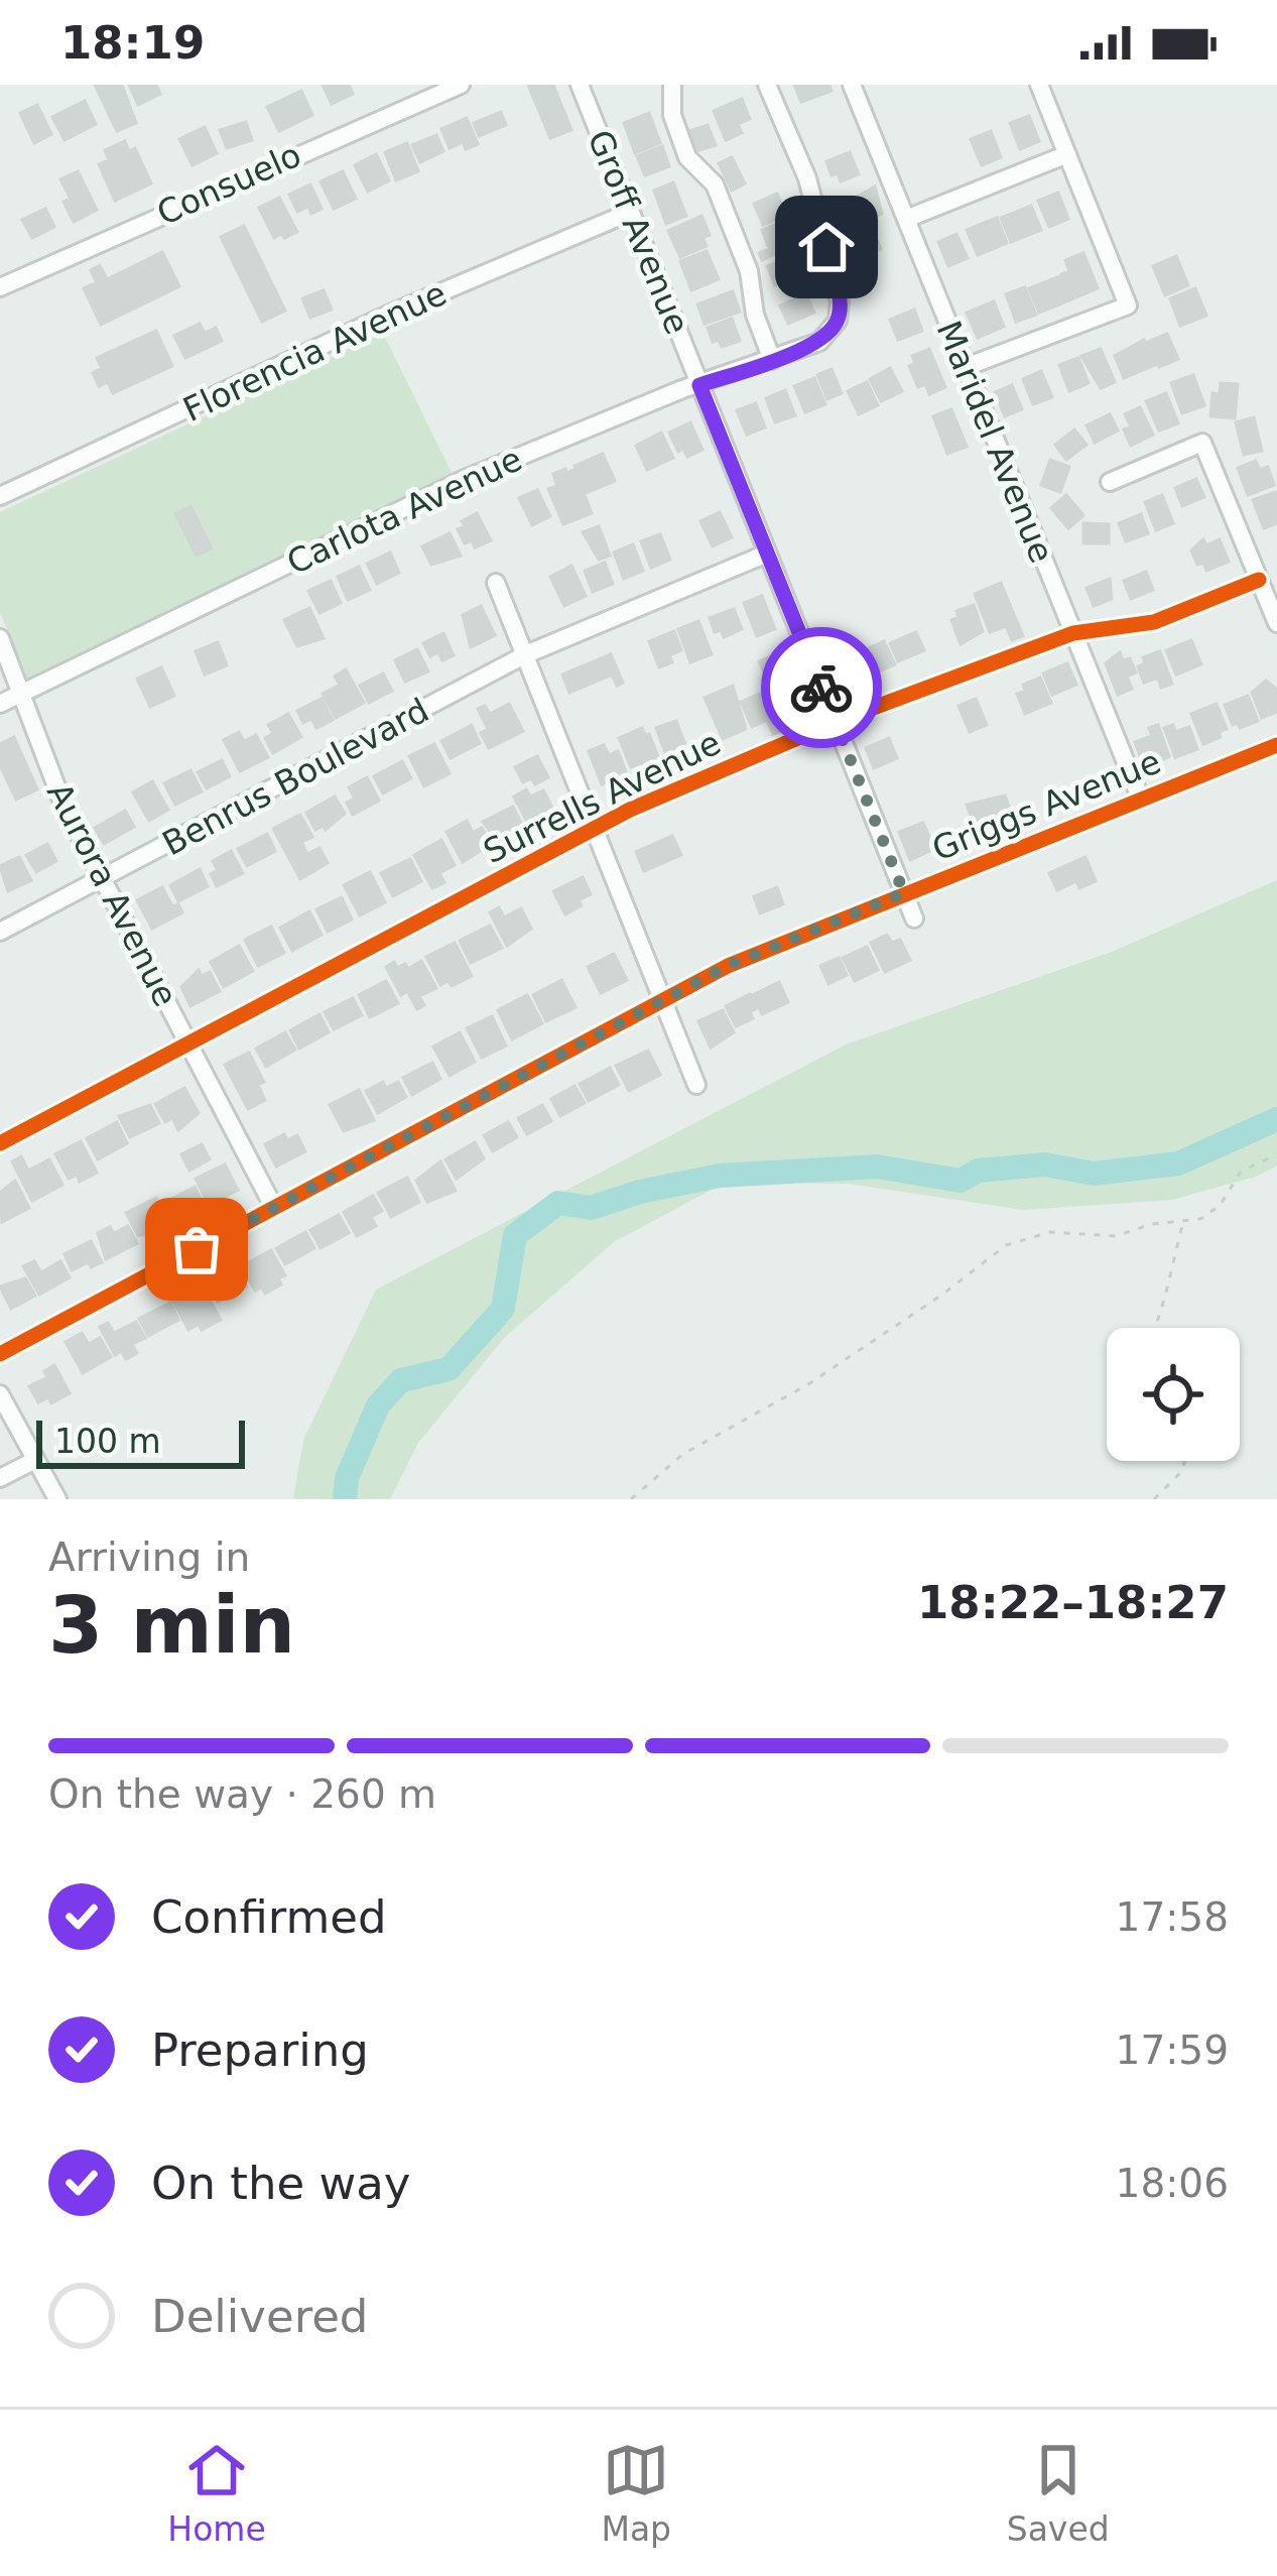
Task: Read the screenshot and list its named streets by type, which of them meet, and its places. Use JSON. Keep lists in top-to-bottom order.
{
  "streets": {
    "street": [
      "Consuelo",
      "Groff Avenue",
      "Florencia Avenue",
      "Maridel Avenue",
      "Carlota Avenue",
      "Benrus Boulevard",
      "Surrells Avenue",
      "Griggs Avenue",
      "Aurora Avenue"
    ]
  },
  "crossings": [
    ["Groff Avenue", "Florencia Avenue"],
    ["Groff Avenue", "Carlota Avenue"],
    ["Groff Avenue", "Benrus Boulevard"],
    ["Groff Avenue", "Surrells Avenue"],
    ["Groff Avenue", "Griggs Avenue"],
    ["Maridel Avenue", "Surrells Avenue"],
    ["Maridel Avenue", "Griggs Avenue"],
    ["Carlota Avenue", "Aurora Avenue"],
    ["Benrus Boulevard", "Aurora Avenue"],
    ["Surrells Avenue", "Aurora Avenue"],
    ["Griggs Avenue", "Aurora Avenue"]
  ],
  "scale_bar": "100 m",
  "page": {
    "status": "18:19",
    "scale": "100 m",
    "heading": ["3 min", "Arriving in", "18:22–18:27"],
    "bar": "On the way · 260 m",
    "list": [
      ["Confirmed", "17:58"],
      ["Preparing", "17:59"],
      ["On the way", "18:06"],
      "Delivered"
    ],
    "tabs": ["Home", "Map", "Saved"]
  }
}
